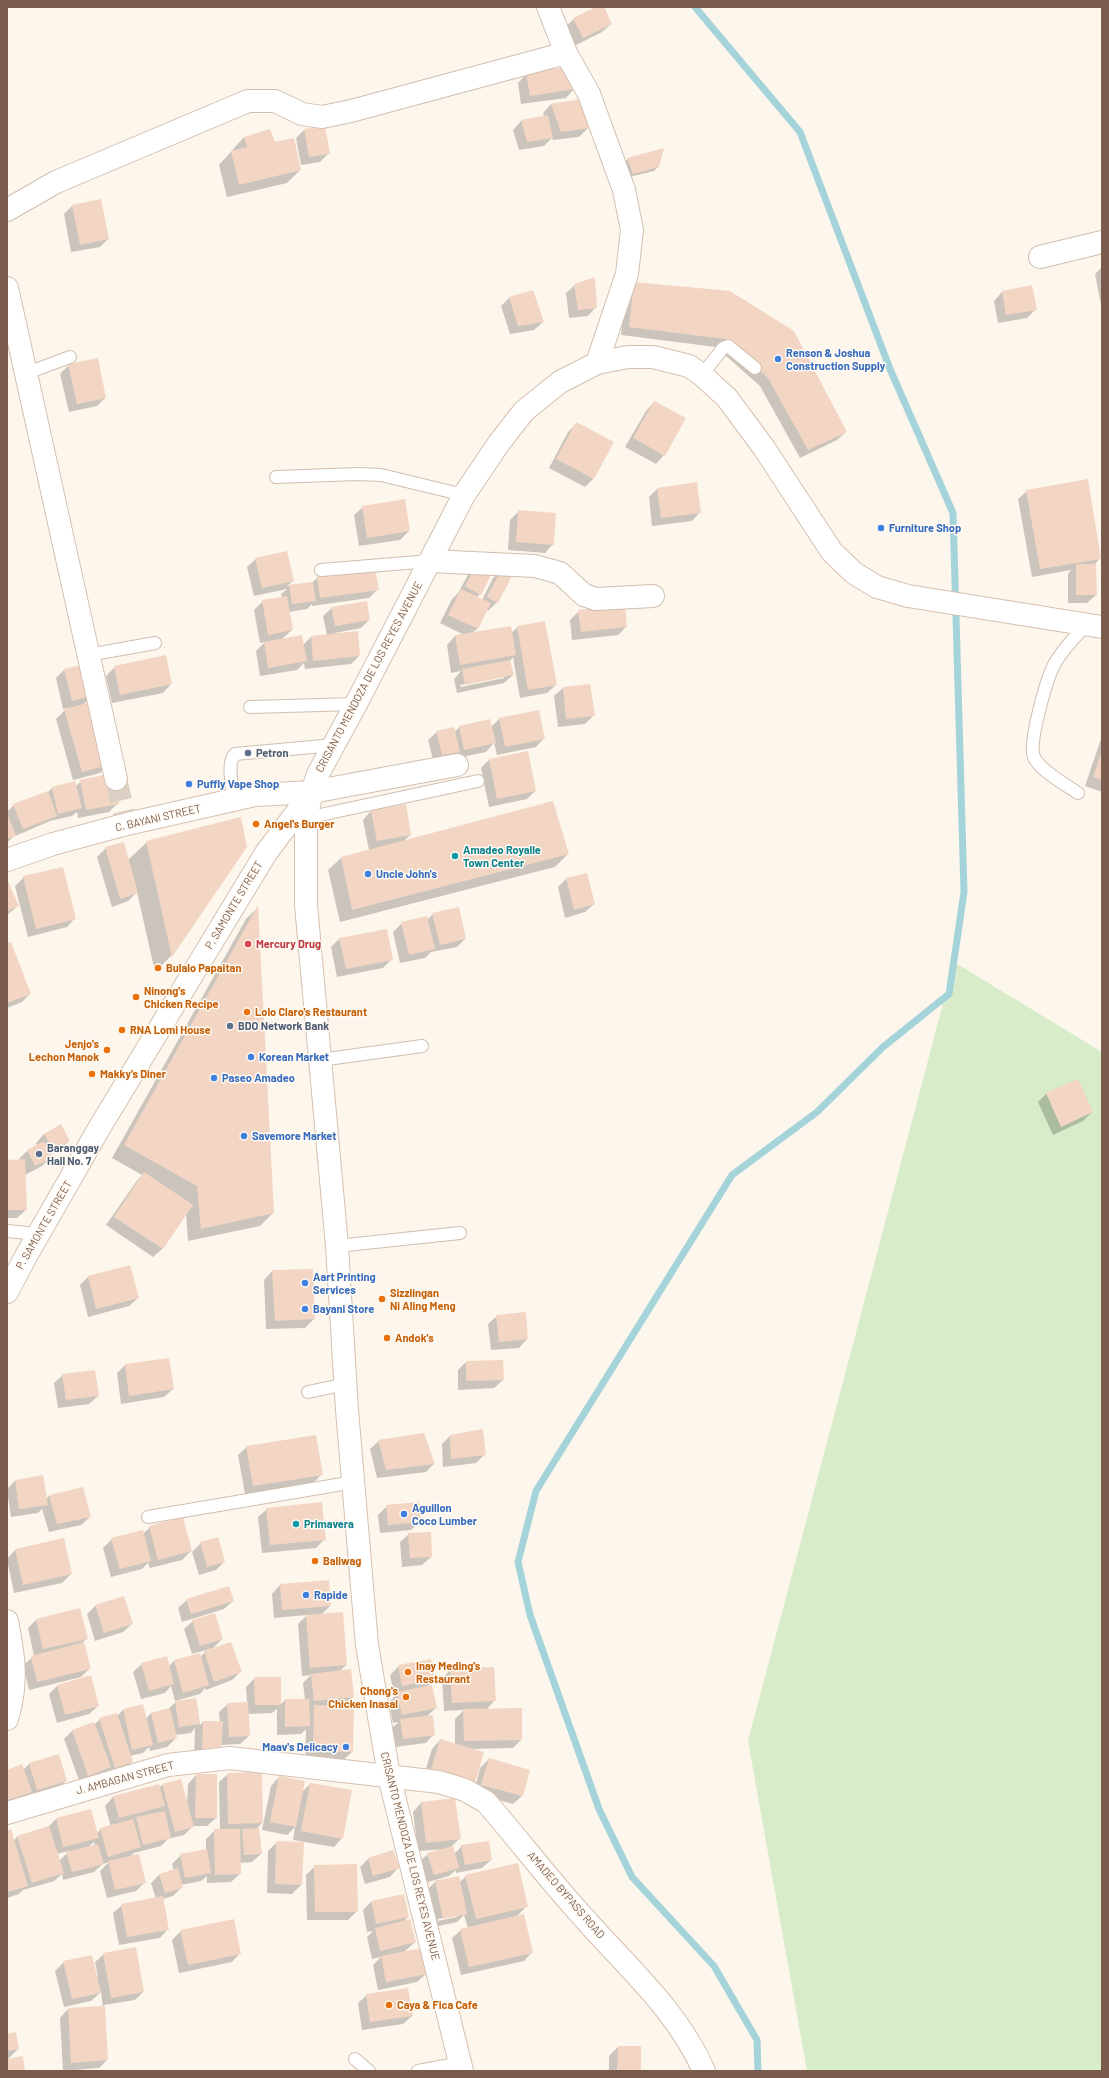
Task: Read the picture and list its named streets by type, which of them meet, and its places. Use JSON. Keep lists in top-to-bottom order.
{
  "streets": {
    "street": [
      "CRISANTO MENDOZA DE LOS REYES AVENUE",
      "C. BAYANI STREET",
      "P. SAMONTE STREET",
      "J. AMBAGAN STREET",
      "AMADEO BYPASS ROAD"
    ]
  },
  "crossings": [
    ["CRISANTO MENDOZA DE LOS REYES AVENUE", "C. BAYANI STREET"],
    ["CRISANTO MENDOZA DE LOS REYES AVENUE", "P. SAMONTE STREET"],
    ["CRISANTO MENDOZA DE LOS REYES AVENUE", "J. AMBAGAN STREET"],
    ["CRISANTO MENDOZA DE LOS REYES AVENUE", "AMADEO BYPASS ROAD"],
    ["C. BAYANI STREET", "P. SAMONTE STREET"],
    ["J. AMBAGAN STREET", "AMADEO BYPASS ROAD"]
  ],
  "places": [
    "Renson & Joshua Construction Supply",
    "Furniture Shop",
    "Petron",
    "Puffly Vape Shop",
    "Angel's Burger",
    "Amadeo Royalle Town Center",
    "Uncle John's",
    "Mercury Drug",
    "Bulalo Papaitan",
    "Ninong's Chicken Recipe",
    "Lolo Claro's Restaurant",
    "BDO Network Bank",
    "RNA Lomi House",
    "Jenjo's Lechon Manok",
    "Korean Market",
    "Makky's Diner",
    "Paseo Amadeo",
    "Savemore Market",
    "Baranggay Hall No. 7",
    "Aart Printing Services",
    "Sizzlingan Ni Aling Meng",
    "Bayani Store",
    "Andok's",
    "Aguillon Coco Lumber",
    "Primavera",
    "Baliwag",
    "Rapide",
    "Inay Meding's Restaurant",
    "Chong's Chicken Inasal",
    "Maav's Delicacy",
    "Caya & Fica Cafe"
  ]
}
